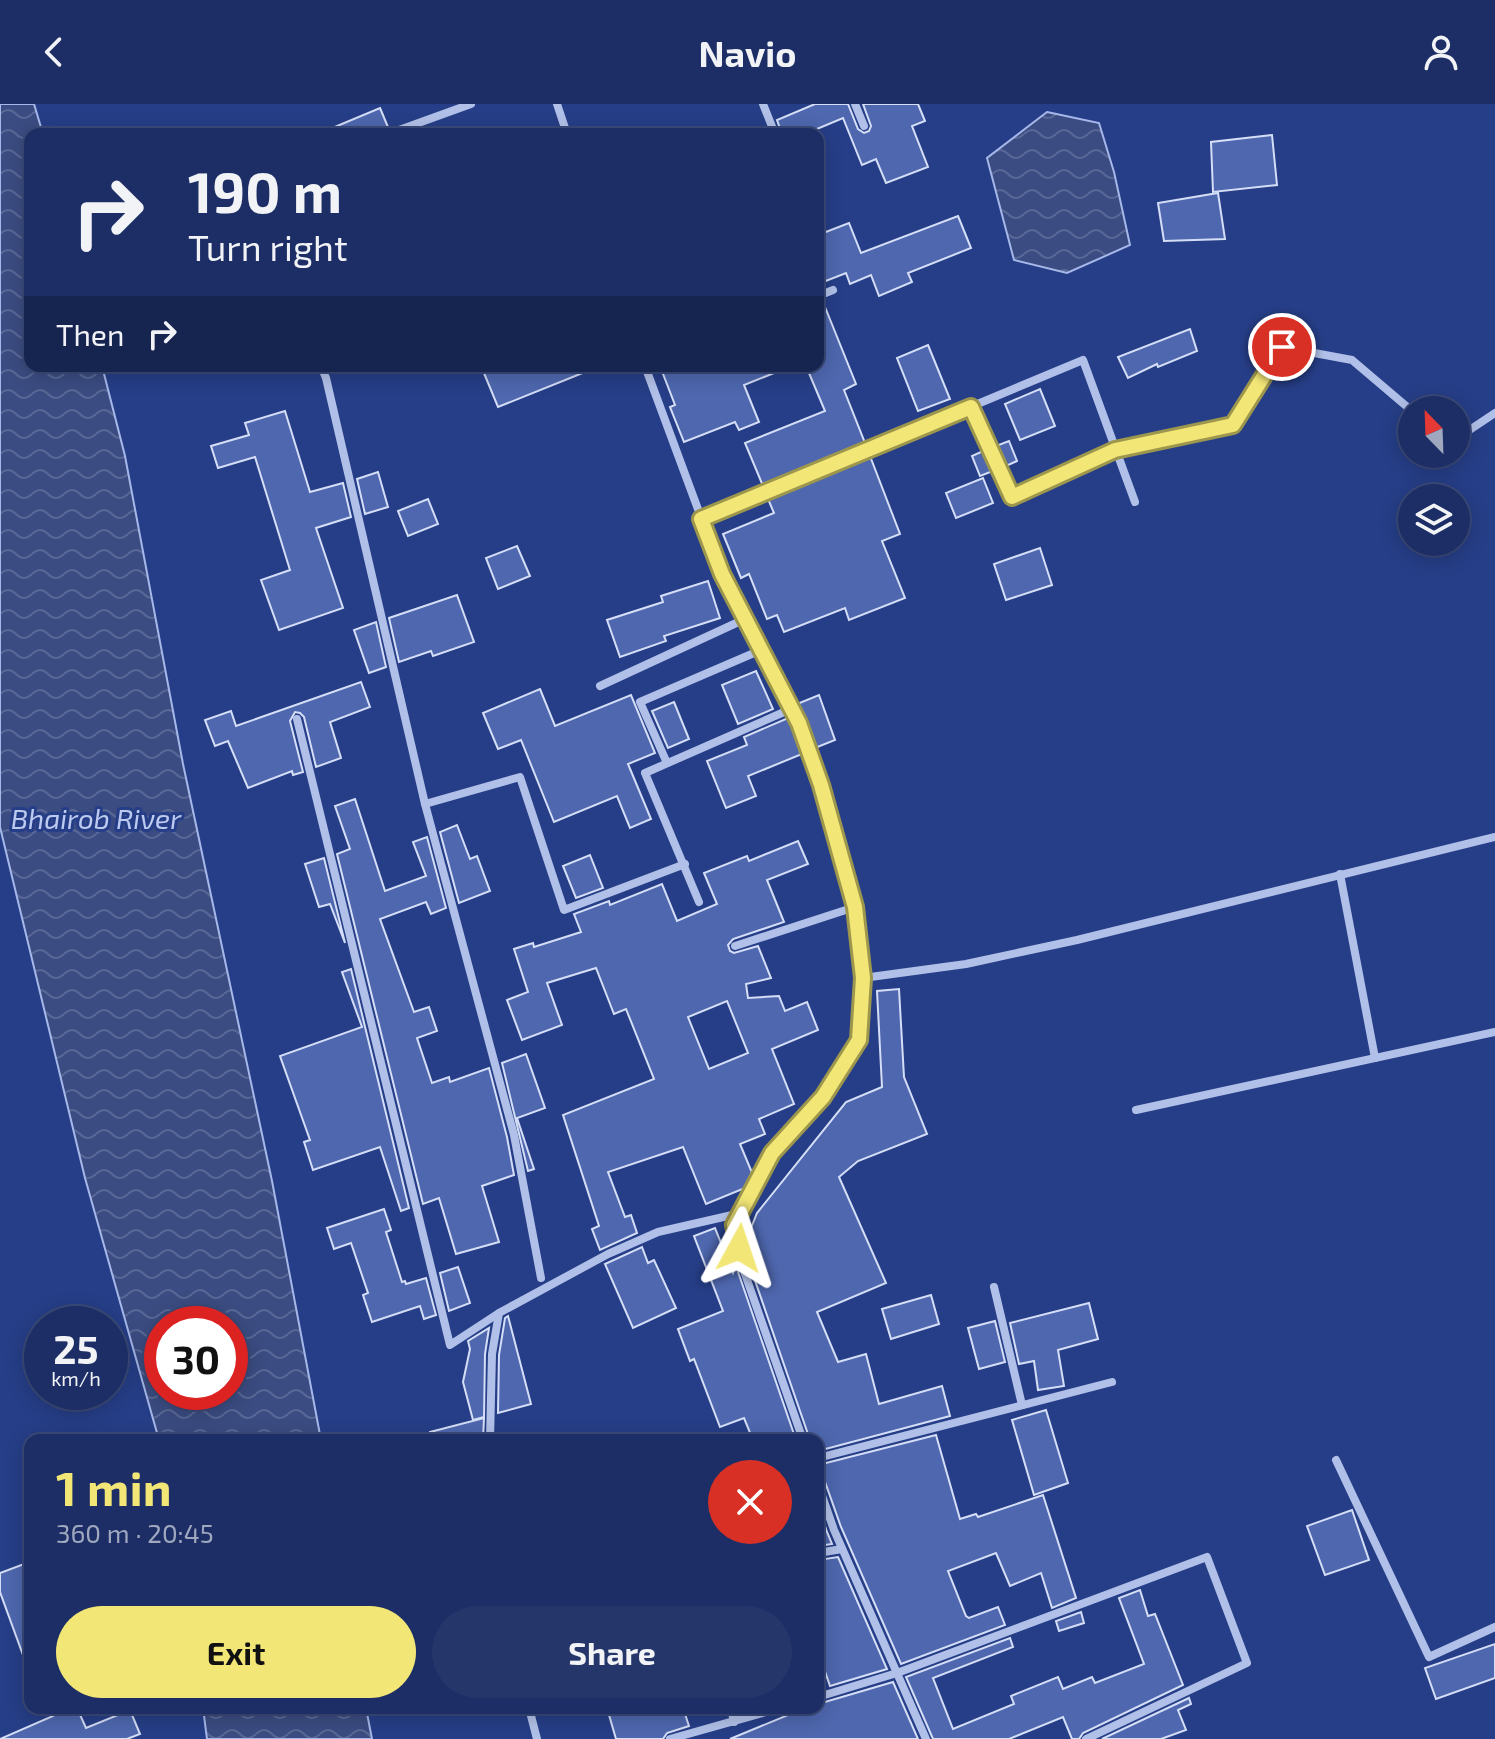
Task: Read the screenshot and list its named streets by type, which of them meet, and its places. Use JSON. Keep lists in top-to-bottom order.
{
  "water": ["Bhairob River"],
  "north": "top left",
  "page": {
    "header": "Navio",
    "turn": ["190 m", "Turn right"],
    "then": "Then",
    "speed": "25 km/h",
    "limit": "30",
    "heading": ["1 min", "360 m · 20:45"],
    "buttons": ["Exit", "Share"]
  }
}
